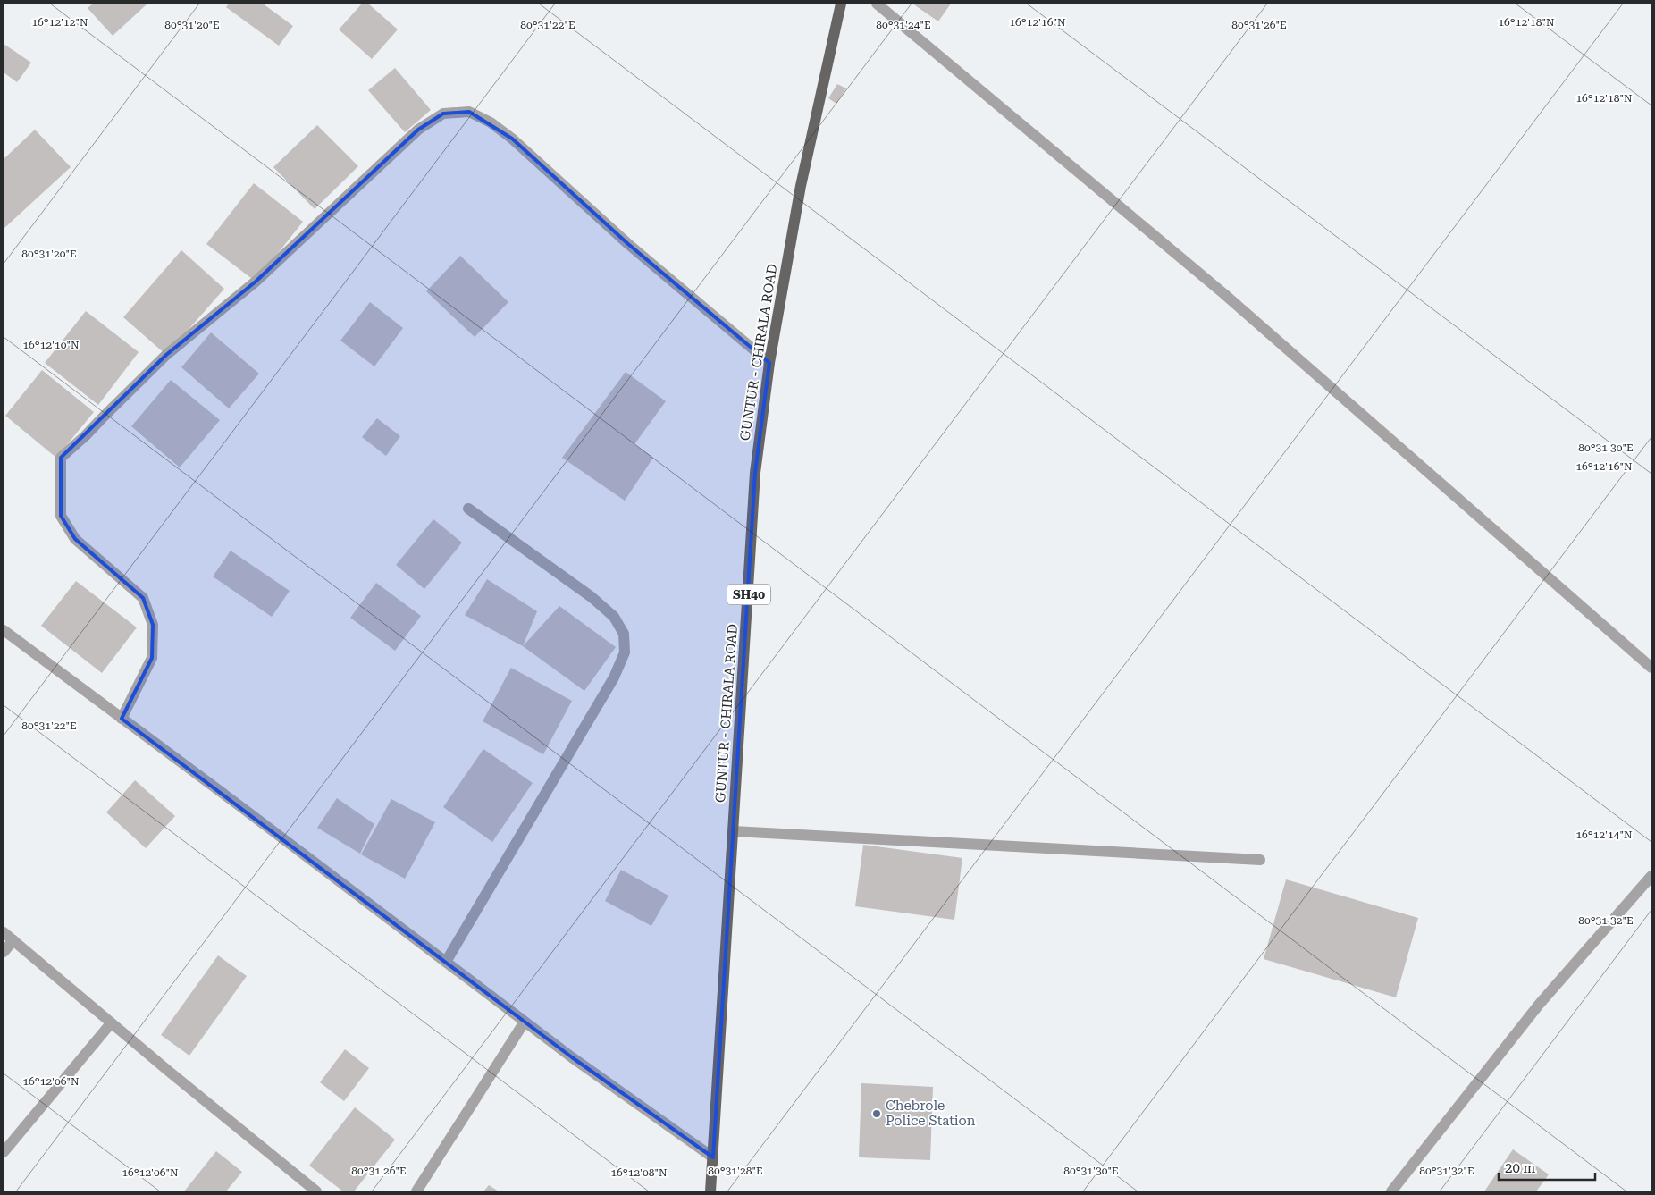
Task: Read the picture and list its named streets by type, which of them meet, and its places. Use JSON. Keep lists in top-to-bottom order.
{
  "streets": {
    "main road": ["GUNTUR - CHIRALA ROAD", "SH40"]
  },
  "places": ["Chebrole Police Station"],
  "scale_bar": "20 m",
  "coordinates": [
    "16°12'12\"N",
    "16°12'16\"N",
    "16°12'18\"N",
    "80°31'20\"E",
    "80°31'22\"E",
    "80°31'24\"E",
    "80°31'26\"E",
    "16°12'10\"N",
    "80°31'30\"E",
    "16°12'14\"N",
    "80°31'32\"E",
    "16°12'06\"N",
    "80°31'28\"E",
    "16°12'08\"N"
  ]
}
